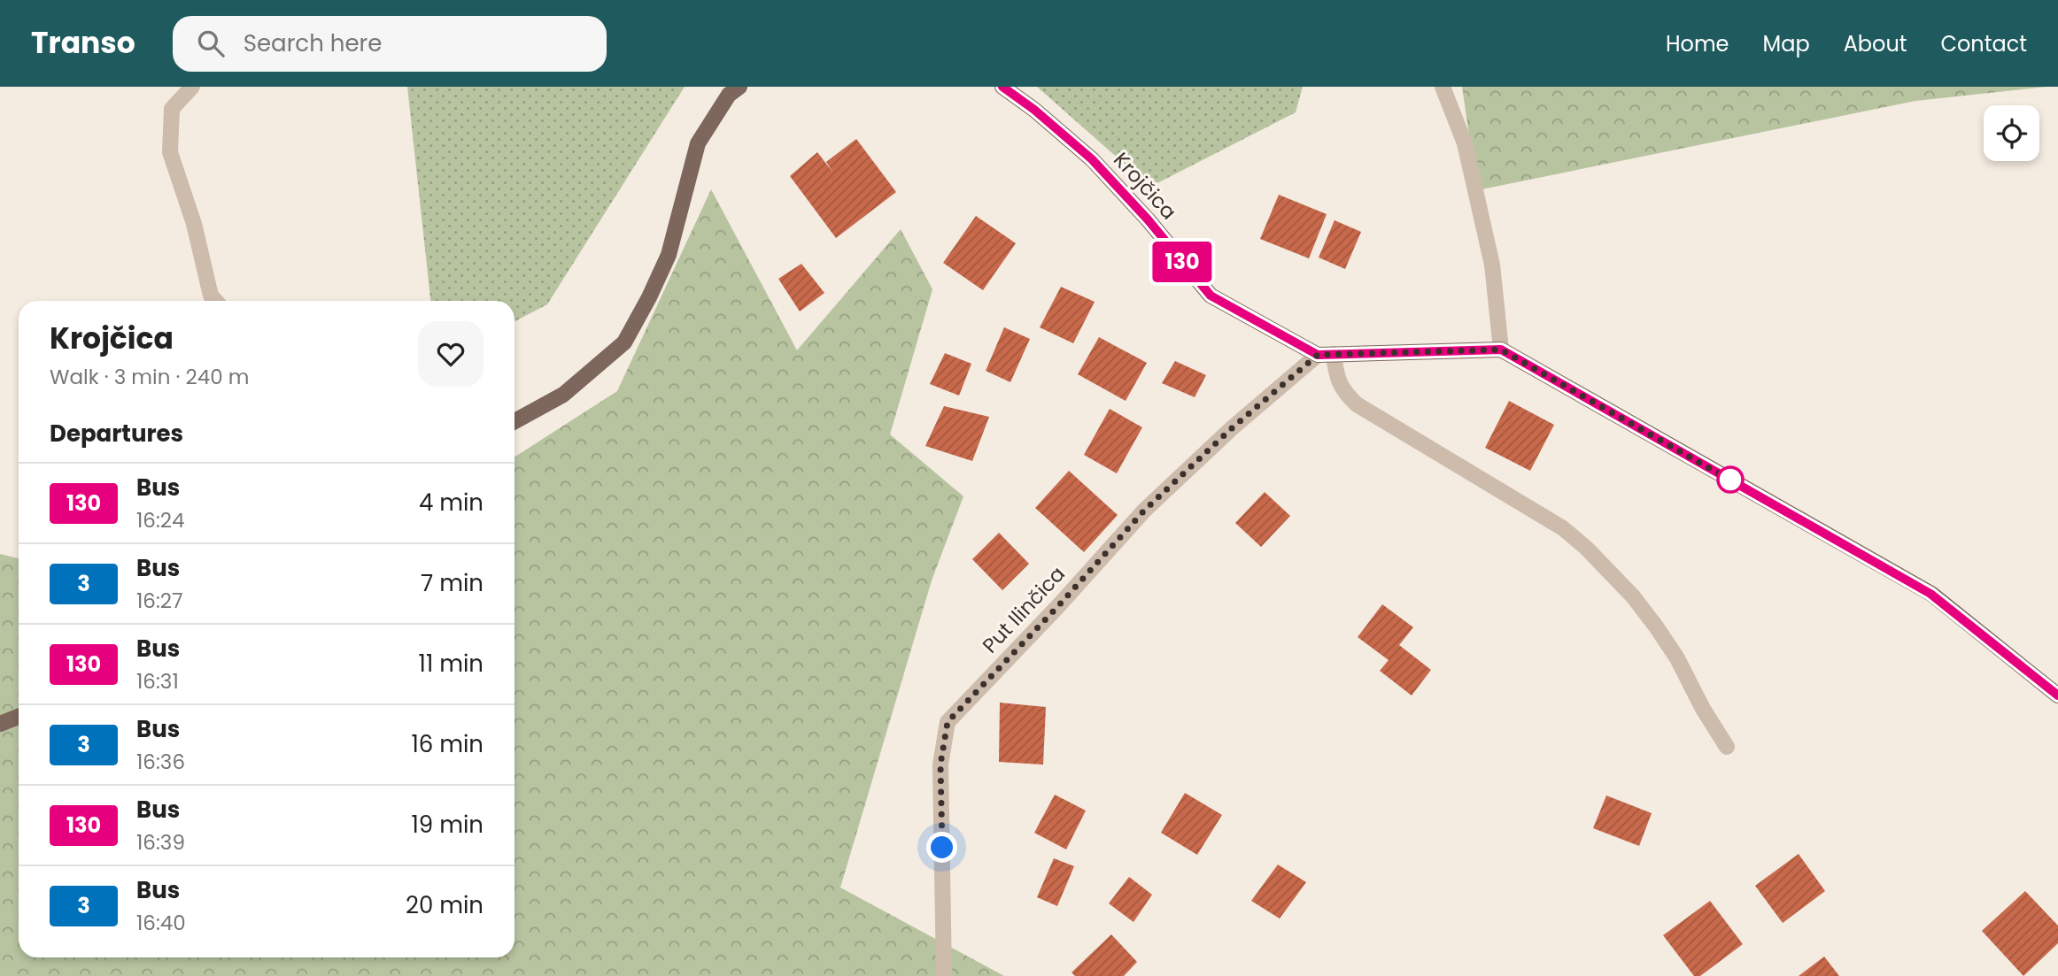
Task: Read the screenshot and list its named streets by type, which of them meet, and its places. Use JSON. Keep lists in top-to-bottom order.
{
  "streets": {
    "main road": ["Krojčica"],
    "street": ["Put Ilinčica"]
  },
  "crossings": [
    ["Krojčica", "Put Ilinčica"]
  ],
  "lines": ["bus line 130"],
  "page": {
    "header": "Transo",
    "search": "Search here",
    "nav": [
      "Home",
      "Map",
      "About",
      "Contact"
    ],
    "on_map": "130",
    "heading": [
      ["Krojčica", "Walk · 3 min · 240 m"],
      "Departures"
    ],
    "list": [
      {
        "mark": "130",
        "name": "Bus",
        "note": "16:24",
        "value": "4 min"
      },
      {
        "mark": "3",
        "name": "Bus",
        "note": "16:27",
        "value": "7 min"
      },
      {
        "mark": "130",
        "name": "Bus",
        "note": "16:31",
        "value": "11 min"
      },
      {
        "mark": "3",
        "name": "Bus",
        "note": "16:36",
        "value": "16 min"
      },
      {
        "mark": "130",
        "name": "Bus",
        "note": "16:39",
        "value": "19 min"
      },
      {
        "mark": "3",
        "name": "Bus",
        "note": "16:40",
        "value": "20 min"
      }
    ]
  }
}
